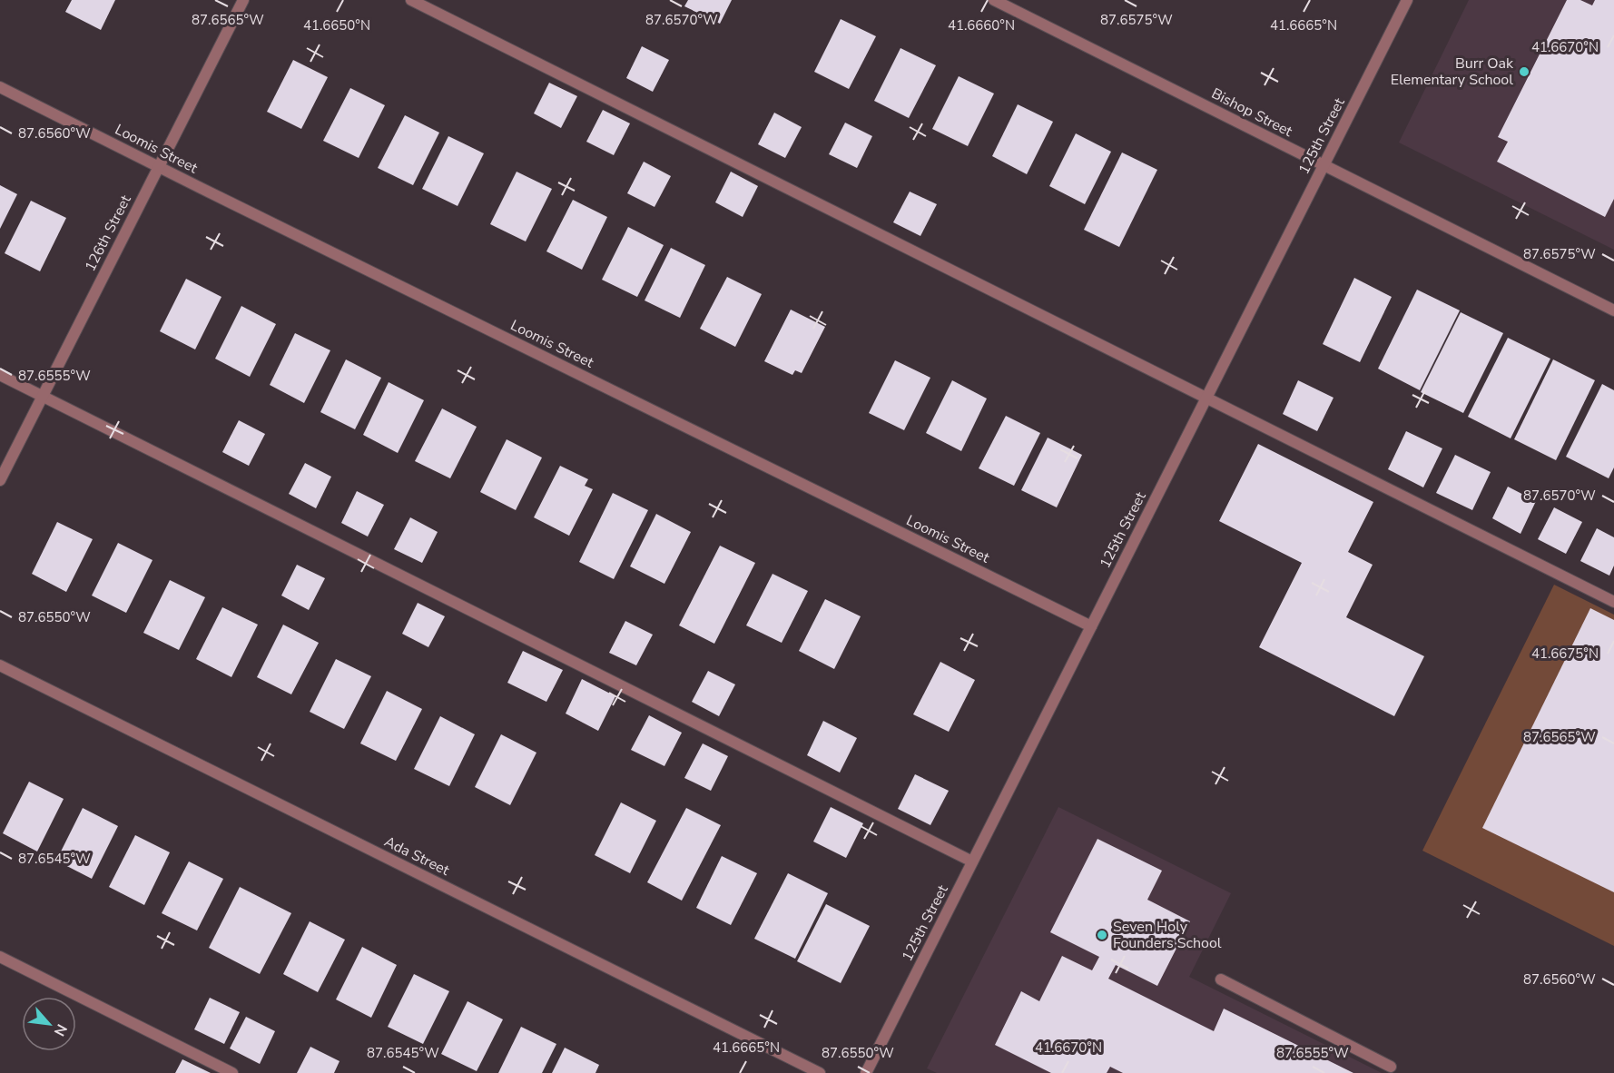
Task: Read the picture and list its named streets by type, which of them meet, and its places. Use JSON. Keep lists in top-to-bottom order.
{
  "streets": {
    "street": [
      "Bishop Street",
      "125th Street",
      "Loomis Street",
      "126th Street",
      "Ada Street"
    ]
  },
  "crossings": [
    ["Bishop Street", "125th Street"],
    ["125th Street", "Loomis Street"],
    ["Loomis Street", "126th Street"]
  ],
  "places": ["Burr Oak Elementary School", "Seven Holy Founders School"],
  "north": "bottom right",
  "coordinates": [
    "87.6570°W",
    "87.6565°W",
    "87.6575°W",
    "41.6650°N",
    "41.6660°N",
    "41.6665°N",
    "41.6670°N",
    "87.6560°W",
    "87.6555°W",
    "87.6550°W",
    "41.6675°N",
    "87.6545°W"
  ]
}
